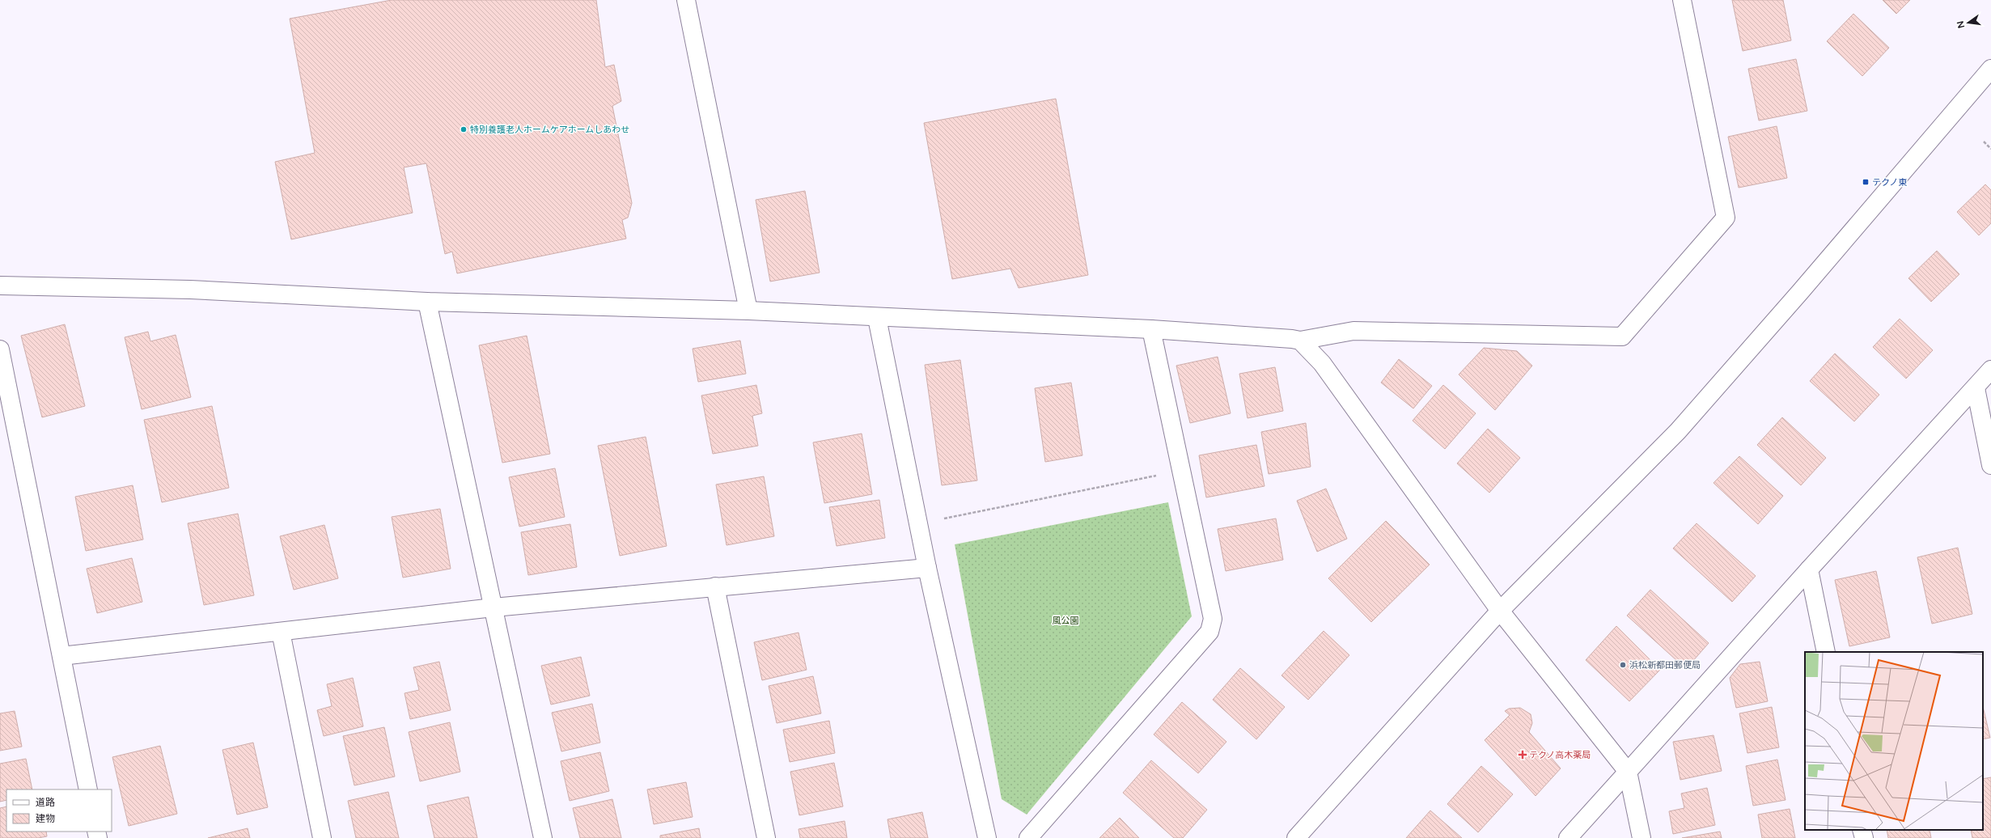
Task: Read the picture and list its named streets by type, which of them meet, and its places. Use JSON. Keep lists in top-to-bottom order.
{
  "parks": ["風公園"],
  "places": {
    "other": ["特別養護老人ホームケアホームしあわせ", "浜松新都田郵便局"],
    "transit": ["テクノ東"],
    "health": ["テクノ高木薬局"]
  },
  "legend": ["道路", "建物"],
  "north": "left"
}
